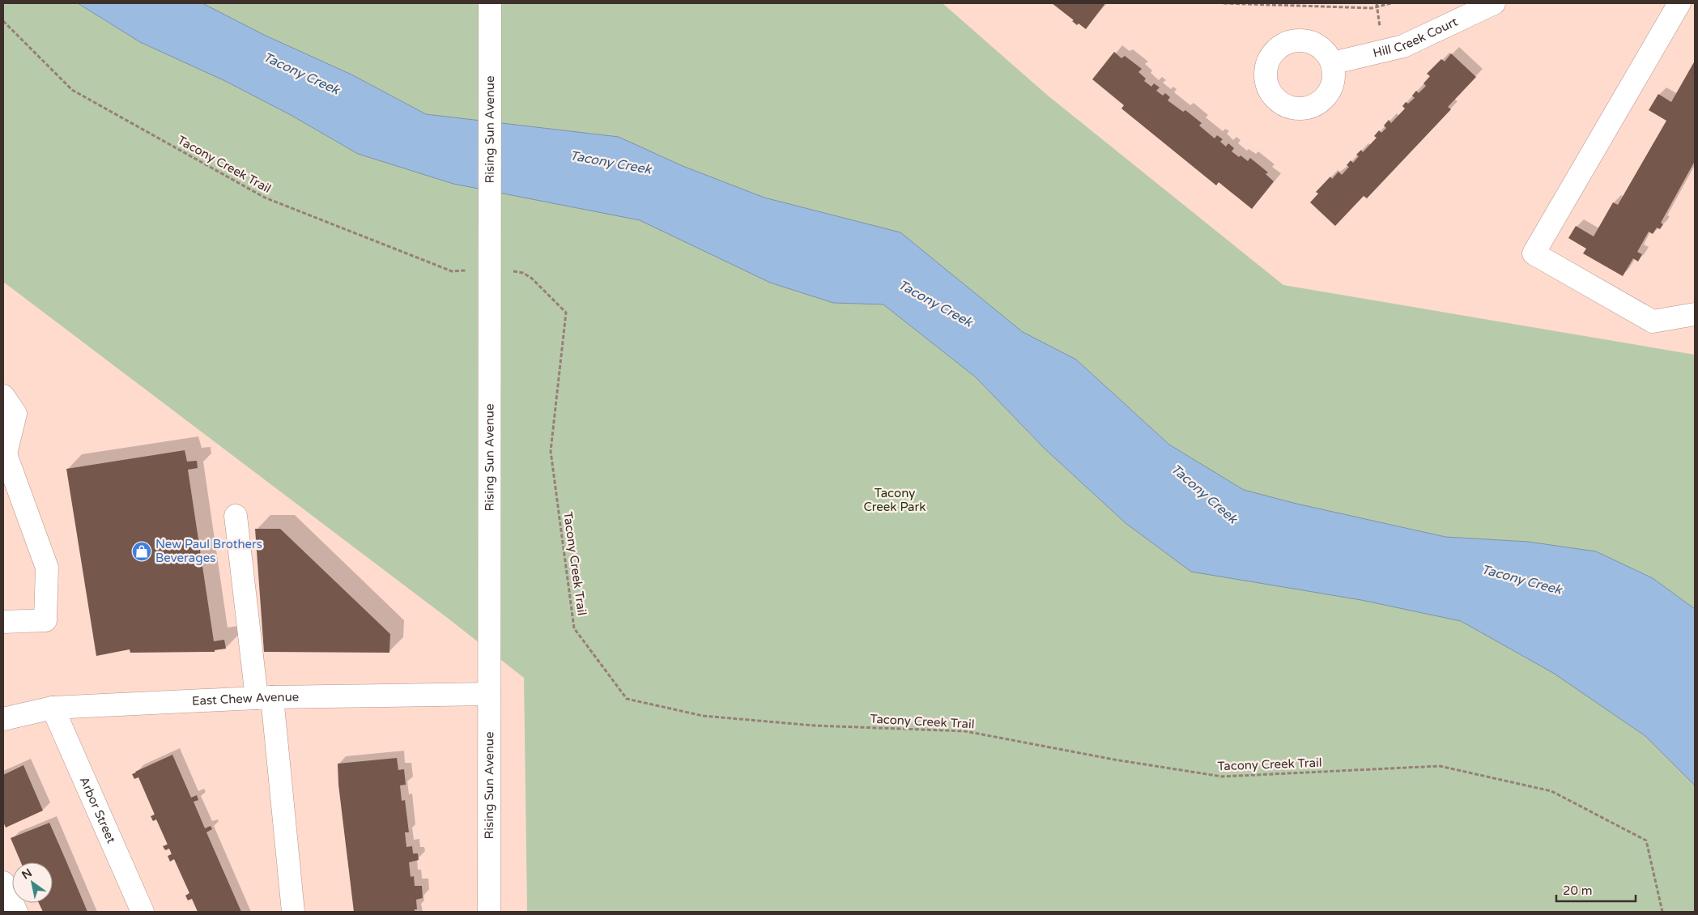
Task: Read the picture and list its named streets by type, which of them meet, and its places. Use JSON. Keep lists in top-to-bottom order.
{
  "streets": {
    "main road": [
      "Hill Creek Court",
      "Rising Sun Avenue",
      "East Chew Avenue",
      "Arbor Street"
    ],
    "path": ["Tacony Creek Trail"]
  },
  "crossings": [
    ["Rising Sun Avenue", "East Chew Avenue"],
    ["East Chew Avenue", "Arbor Street"]
  ],
  "water": ["Tacony Creek"],
  "parks": ["Tacony Creek Park"],
  "places": {
    "shop": ["New Paul Brothers Beverages"]
  },
  "scale_bar": "20 m",
  "north": "top left"
}
